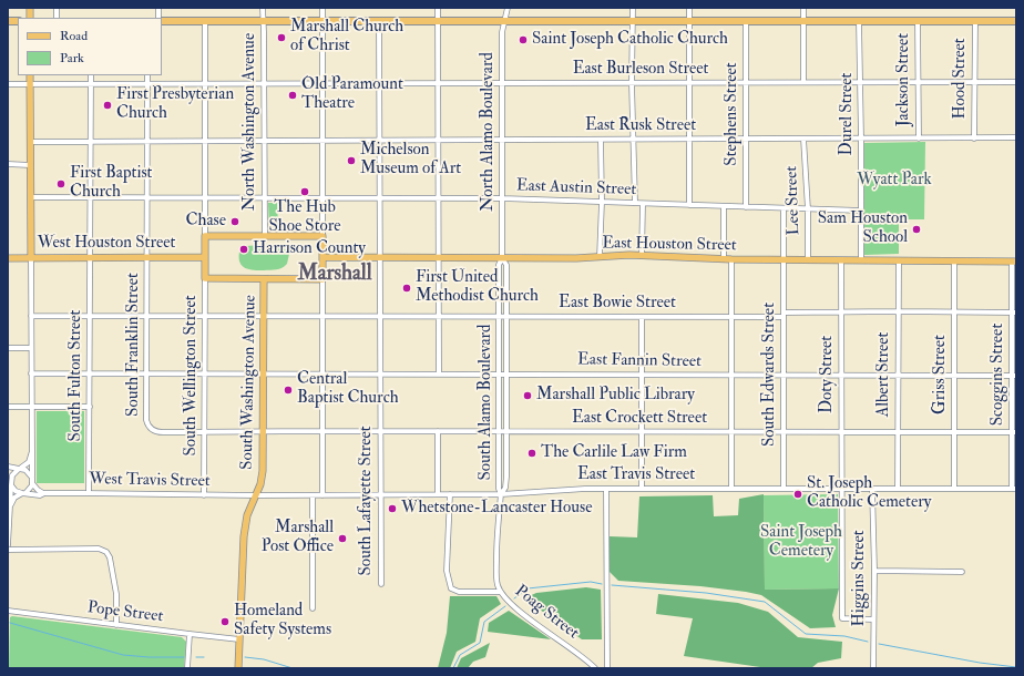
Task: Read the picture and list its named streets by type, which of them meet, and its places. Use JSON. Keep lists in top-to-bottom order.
{
  "streets": {
    "main road": [
      "West Houston Street",
      "East Houston Street",
      "South Wellington Street",
      "South Washington Avenue"
    ],
    "street": [
      "East Burleson Street",
      "Hood Street",
      "Jackson Street",
      "Stephens Street",
      "Durel Street",
      "North Washington Avenue",
      "East Rusk Street",
      "North Alamo Boulevard",
      "East Austin Street",
      "Lee Street",
      "East Bowie Street",
      "South Franklin Street",
      "East Fannin Street",
      "South Edwards Street",
      "Doty Street",
      "Albert Street",
      "Griss Street",
      "Scoggins Street",
      "South Fulton Street",
      "South Alamo Boulevard",
      "East Crockett Street",
      "East Travis Street",
      "West Travis Street",
      "South Lafayette Street",
      "Higgins Street",
      "Pope Street",
      "Poag Street"
    ]
  },
  "crossings": [
    ["East Burleson Street", "Hood Street"],
    ["East Burleson Street", "Jackson Street"],
    ["East Burleson Street", "Stephens Street"],
    ["East Burleson Street", "Durel Street"],
    ["East Burleson Street", "North Washington Avenue"],
    ["East Burleson Street", "North Alamo Boulevard"],
    ["East Burleson Street", "South Franklin Street"],
    ["East Burleson Street", "South Fulton Street"],
    ["East Burleson Street", "South Lafayette Street"],
    ["Hood Street", "East Rusk Street"],
    ["Jackson Street", "East Rusk Street"],
    ["Stephens Street", "East Rusk Street"],
    ["Stephens Street", "East Austin Street"],
    ["Durel Street", "East Rusk Street"],
    ["Durel Street", "East Austin Street"],
    ["Durel Street", "East Houston Street"],
    ["North Washington Avenue", "East Rusk Street"],
    ["North Washington Avenue", "East Austin Street"],
    ["East Rusk Street", "North Alamo Boulevard"],
    ["East Rusk Street", "Lee Street"],
    ["East Rusk Street", "South Franklin Street"],
    ["East Rusk Street", "South Fulton Street"],
    ["East Rusk Street", "South Lafayette Street"],
    ["North Alamo Boulevard", "East Austin Street"],
    ["North Alamo Boulevard", "East Houston Street"],
    ["North Alamo Boulevard", "South Alamo Boulevard"],
    ["East Austin Street", "Lee Street"],
    ["East Austin Street", "South Franklin Street"],
    ["East Austin Street", "South Edwards Street"],
    ["East Austin Street", "South Fulton Street"],
    ["East Austin Street", "South Lafayette Street"],
    ["Lee Street", "East Houston Street"],
    ["West Houston Street", "South Franklin Street"],
    ["West Houston Street", "South Fulton Street"],
    ["West Houston Street", "South Wellington Street"],
    ["East Houston Street", "South Edwards Street"],
    ["East Houston Street", "Doty Street"],
    ["East Houston Street", "Albert Street"],
    ["East Houston Street", "Griss Street"],
    ["East Houston Street", "Scoggins Street"],
    ["East Houston Street", "South Alamo Boulevard"],
    ["East Houston Street", "South Lafayette Street"],
    ["East Bowie Street", "South Franklin Street"],
    ["East Bowie Street", "South Edwards Street"],
    ["East Bowie Street", "Doty Street"],
    ["East Bowie Street", "Albert Street"],
    ["East Bowie Street", "Griss Street"],
    ["East Bowie Street", "Scoggins Street"],
    ["East Bowie Street", "South Fulton Street"],
    ["East Bowie Street", "South Wellington Street"],
    ["East Bowie Street", "South Washington Avenue"],
    ["East Bowie Street", "South Alamo Boulevard"],
    ["East Bowie Street", "South Lafayette Street"],
    ["South Franklin Street", "East Fannin Street"],
    ["South Franklin Street", "East Crockett Street"],
    ["East Fannin Street", "South Edwards Street"],
    ["East Fannin Street", "Doty Street"],
    ["East Fannin Street", "Albert Street"],
    ["East Fannin Street", "Griss Street"],
    ["East Fannin Street", "Scoggins Street"],
    ["East Fannin Street", "South Fulton Street"],
    ["East Fannin Street", "South Wellington Street"],
    ["East Fannin Street", "South Washington Avenue"],
    ["East Fannin Street", "South Alamo Boulevard"],
    ["East Fannin Street", "South Lafayette Street"],
    ["South Edwards Street", "East Crockett Street"],
    ["South Edwards Street", "East Travis Street"],
    ["Doty Street", "East Crockett Street"],
    ["Doty Street", "East Travis Street"],
    ["Doty Street", "Higgins Street"],
    ["Albert Street", "East Crockett Street"],
    ["Albert Street", "East Travis Street"],
    ["Griss Street", "East Crockett Street"],
    ["Griss Street", "East Travis Street"],
    ["Scoggins Street", "East Crockett Street"],
    ["Scoggins Street", "East Travis Street"],
    ["South Fulton Street", "West Travis Street"],
    ["South Wellington Street", "East Crockett Street"],
    ["South Wellington Street", "West Travis Street"],
    ["South Washington Avenue", "East Crockett Street"],
    ["South Washington Avenue", "East Travis Street"],
    ["South Washington Avenue", "West Travis Street"],
    ["South Washington Avenue", "Pope Street"],
    ["South Alamo Boulevard", "East Crockett Street"],
    ["South Alamo Boulevard", "East Travis Street"],
    ["South Alamo Boulevard", "Poag Street"],
    ["East Crockett Street", "South Lafayette Street"],
    ["East Travis Street", "West Travis Street"],
    ["East Travis Street", "South Lafayette Street"],
    ["East Travis Street", "Higgins Street"],
    ["East Travis Street", "Poag Street"]
  ],
  "districts": ["Marshall"],
  "parks": ["Wyatt Park", "Saint Joseph Cemetery"],
  "places": [
    "Marshall Church of Christ",
    "Saint Joseph Catholic Church",
    "Old Paramount Theatre",
    "First Presbyterian Church",
    "Michelson Museum of Art",
    "First Baptist Church",
    "The Hub Shoe Store",
    "Chase",
    "Sam Houston School",
    "Harrison County",
    "First United Methodist Church",
    "Central Baptist Church",
    "Marshall Public Library",
    "The Carlile Law Firm",
    "St. Joseph Catholic Cemetery",
    "Whetstone-Lancaster House",
    "Marshall Post Office",
    "Homeland Safety Systems"
  ],
  "legend": ["Road", "Park"]
}
